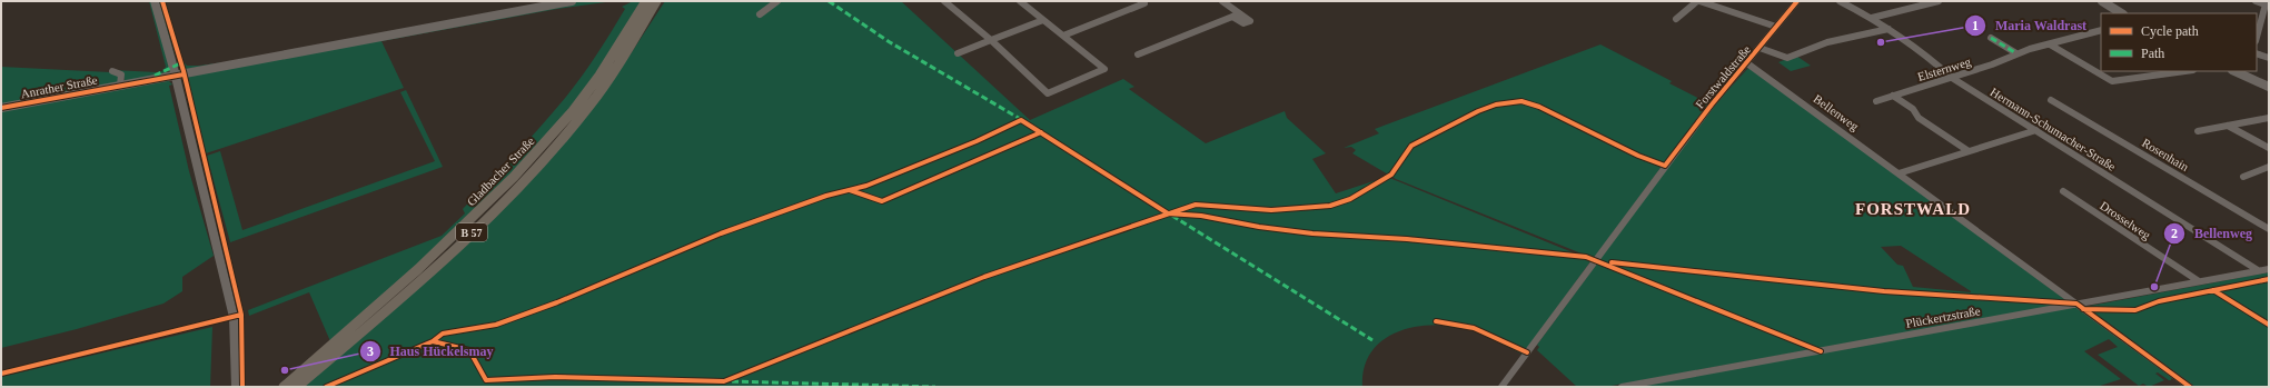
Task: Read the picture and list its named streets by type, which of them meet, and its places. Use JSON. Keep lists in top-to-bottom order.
{
  "streets": {
    "main road": ["Anrather Straße", "Gladbacher Straße", "B 57"],
    "street": [
      "Elsternweg",
      "Forstwaldstraße",
      "Bellenweg",
      "Hermann-Schumacher-Straße",
      "Rosenhain",
      "Drosselweg",
      "Plückertzstraße"
    ]
  },
  "crossings": [
    ["Elsternweg", "Hermann-Schumacher-Straße"],
    ["Forstwaldstraße", "Bellenweg"],
    ["Bellenweg", "Plückertzstraße"],
    ["Hermann-Schumacher-Straße", "Plückertzstraße"],
    ["Drosselweg", "Plückertzstraße"]
  ],
  "districts": ["FORSTWALD"],
  "places": ["Maria Waldrast", "Bellenweg", "Haus Hückelsmay"],
  "legend": ["Cycle path", "Path"]
}
